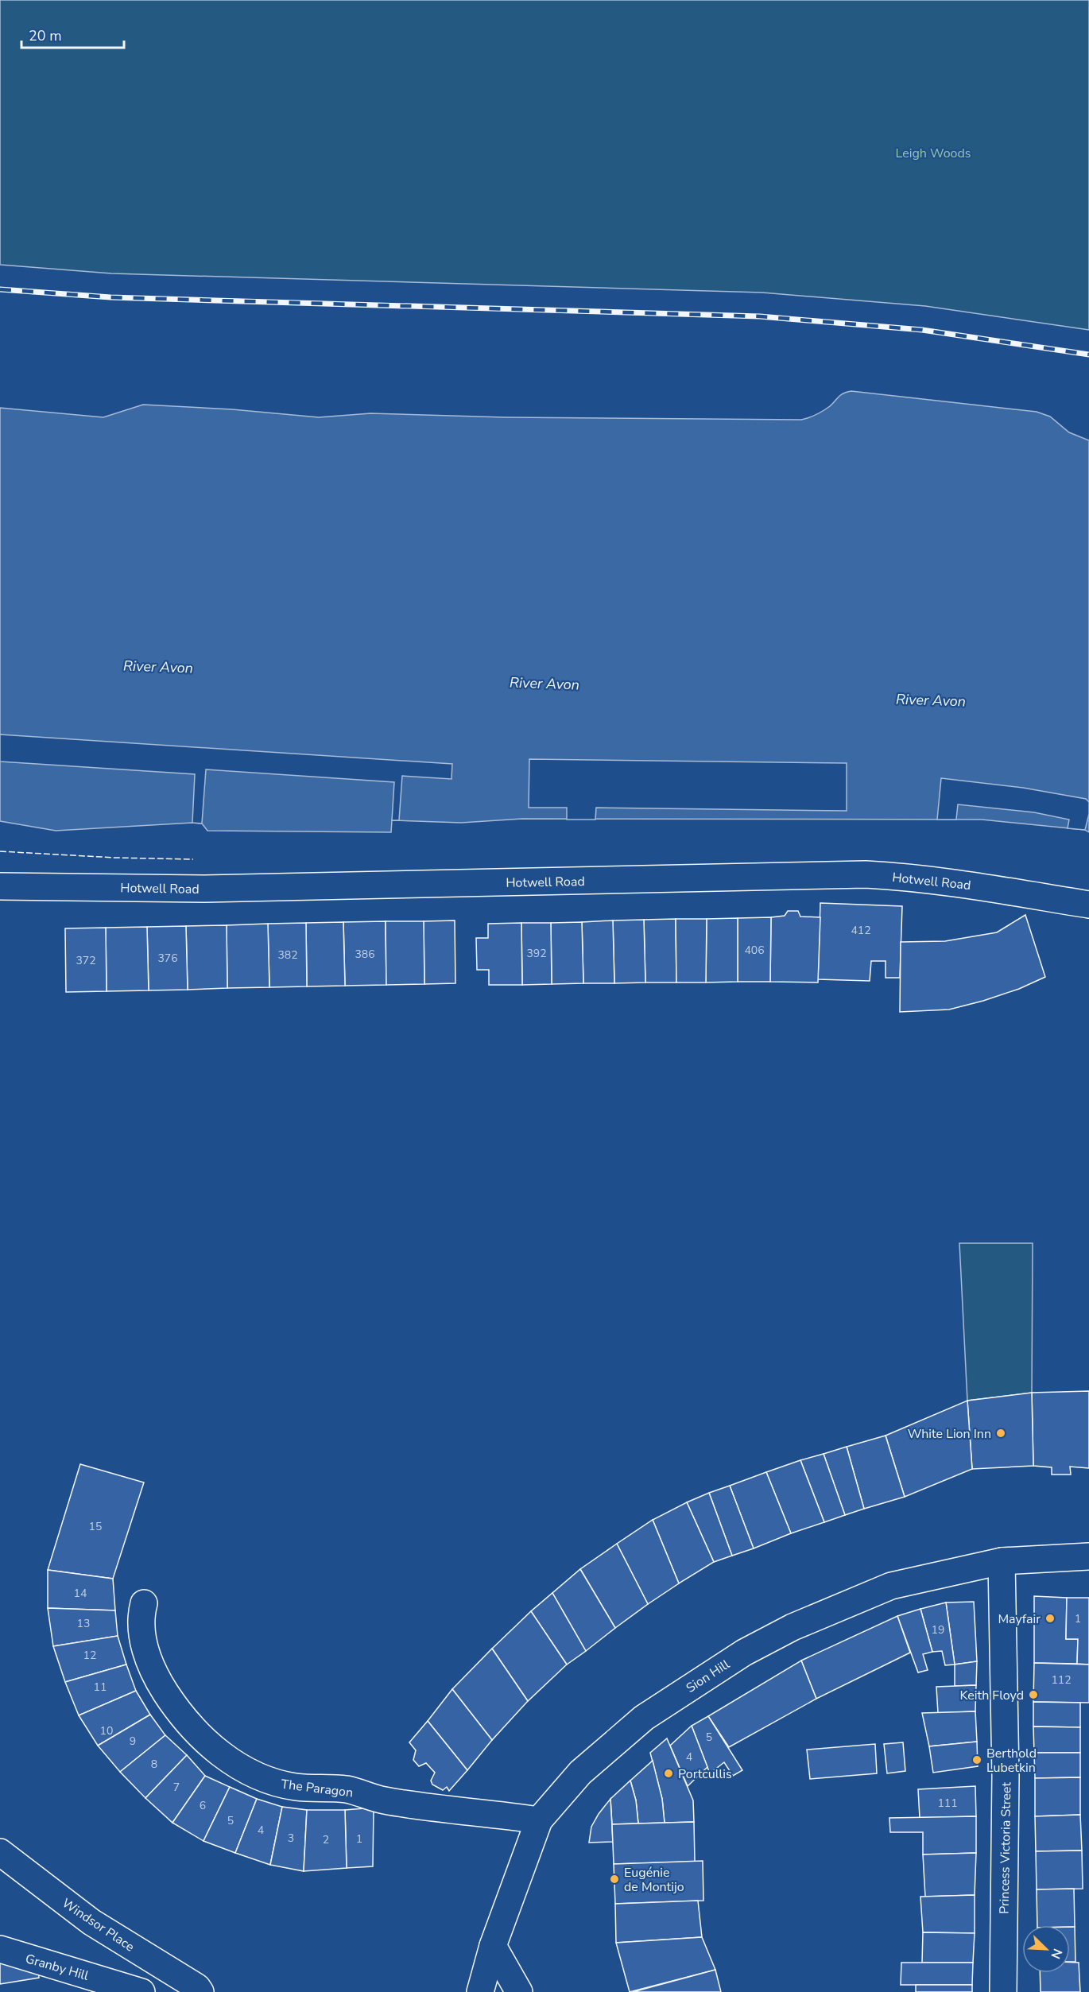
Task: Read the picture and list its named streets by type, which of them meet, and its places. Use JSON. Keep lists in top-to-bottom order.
{
  "streets": {
    "main road": [
      "Hotwell Road",
      "Sion Hill",
      "The Paragon",
      "Princess Victoria Street",
      "Windsor Place",
      "Granby Hill"
    ]
  },
  "crossings": [
    ["Sion Hill", "The Paragon"],
    ["Sion Hill", "Princess Victoria Street"]
  ],
  "water": ["River Avon"],
  "parks": ["Leigh Woods"],
  "places": [
    "White Lion Inn",
    "Mayfair",
    "Keith Floyd",
    "Berthold Lubetkin",
    "Portcullis",
    "Eugénie de Montijo"
  ],
  "house_numbers": [
    "412",
    "406",
    "392",
    "386",
    "382",
    "376",
    "372",
    "15",
    "14",
    "1",
    "13",
    "19",
    "12",
    "112",
    "11",
    "10",
    "5",
    "9",
    "4",
    "8",
    "7",
    "111",
    "6",
    "5",
    "4",
    "3",
    "1",
    "2"
  ],
  "scale_bar": "20 m",
  "north": "bottom right"
}
